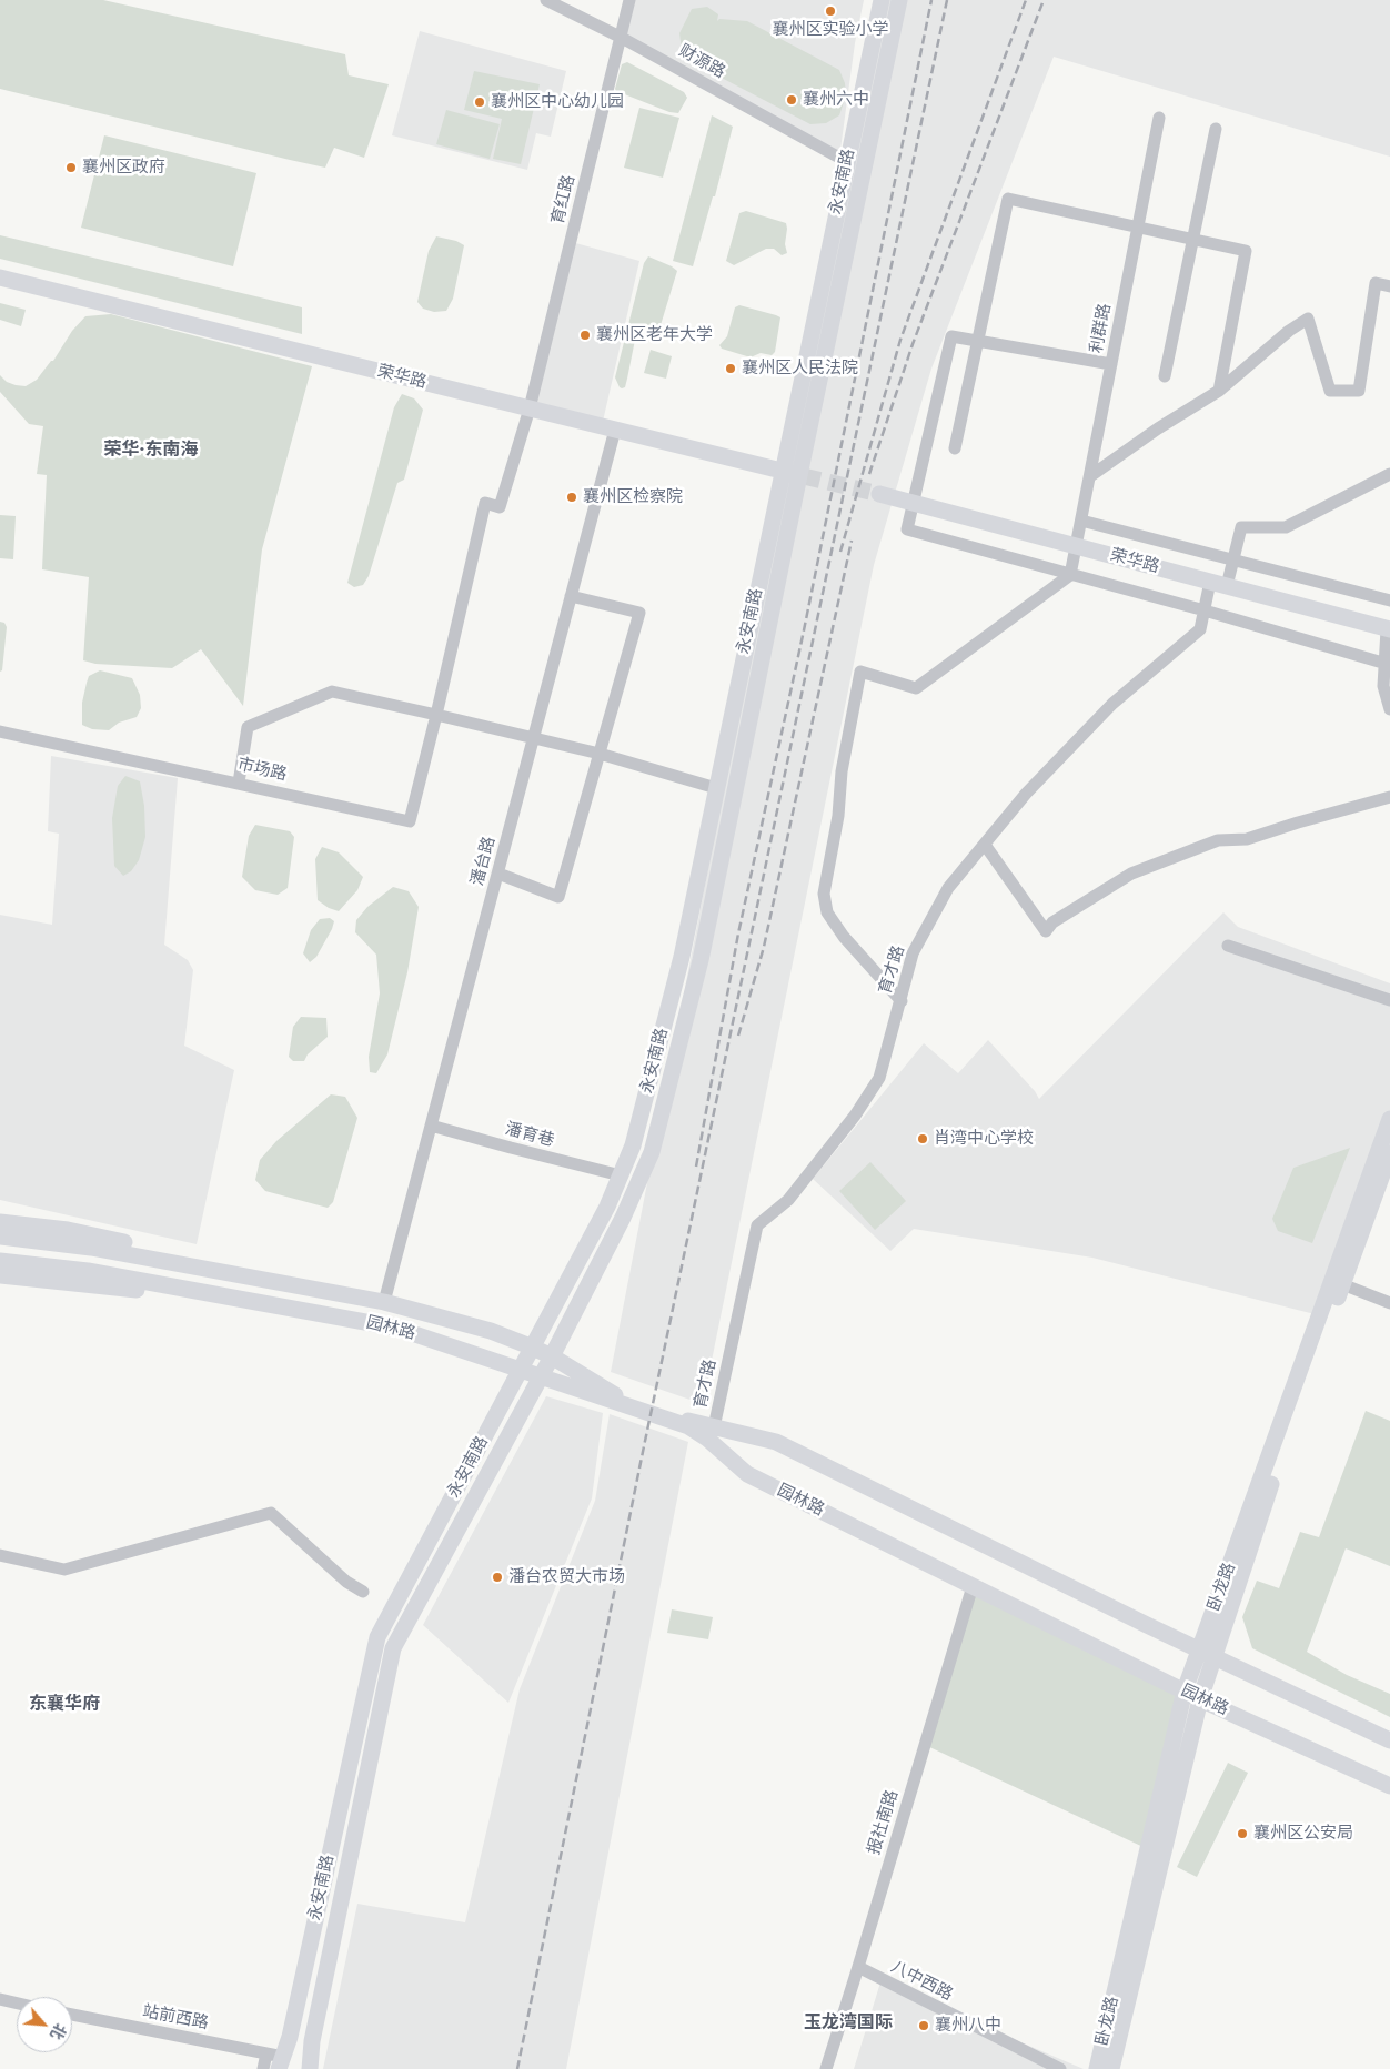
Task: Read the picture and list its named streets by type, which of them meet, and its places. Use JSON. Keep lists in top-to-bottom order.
{
  "streets": {
    "main road": [
      "永安南路",
      "荣华路",
      "园林路",
      "卧龙路"
    ],
    "street": [
      "财源路",
      "育红路",
      "利群路",
      "市场路",
      "潘台路",
      "育才路",
      "潘育巷",
      "报社南路",
      "八中西路",
      "站前西路"
    ]
  },
  "crossings": [
    ["财源路", "育红路"],
    ["永安南路", "荣华路"],
    ["永安南路", "潘育巷"],
    ["永安南路", "园林路"],
    ["永安南路", "站前西路"],
    ["育红路", "荣华路"],
    ["育红路", "市场路"],
    ["利群路", "荣华路"],
    ["荣华路", "潘台路"],
    ["荣华路", "育才路"],
    ["潘台路", "潘育巷"],
    ["潘台路", "园林路"],
    ["育才路", "园林路"],
    ["园林路", "卧龙路"],
    ["园林路", "报社南路"],
    ["报社南路", "八中西路"]
  ],
  "districts": ["荣华·东南海", "东襄华府", "玉龙湾国际"],
  "places": [
    "襄州区实验小学",
    "襄州六中",
    "襄州区中心幼儿园",
    "襄州区政府",
    "襄州区老年大学",
    "襄州区人民法院",
    "襄州区检察院",
    "肖湾中心学校",
    "潘台农贸大市场",
    "襄州区公安局",
    "襄州八中"
  ],
  "north": "bottom right"
}
